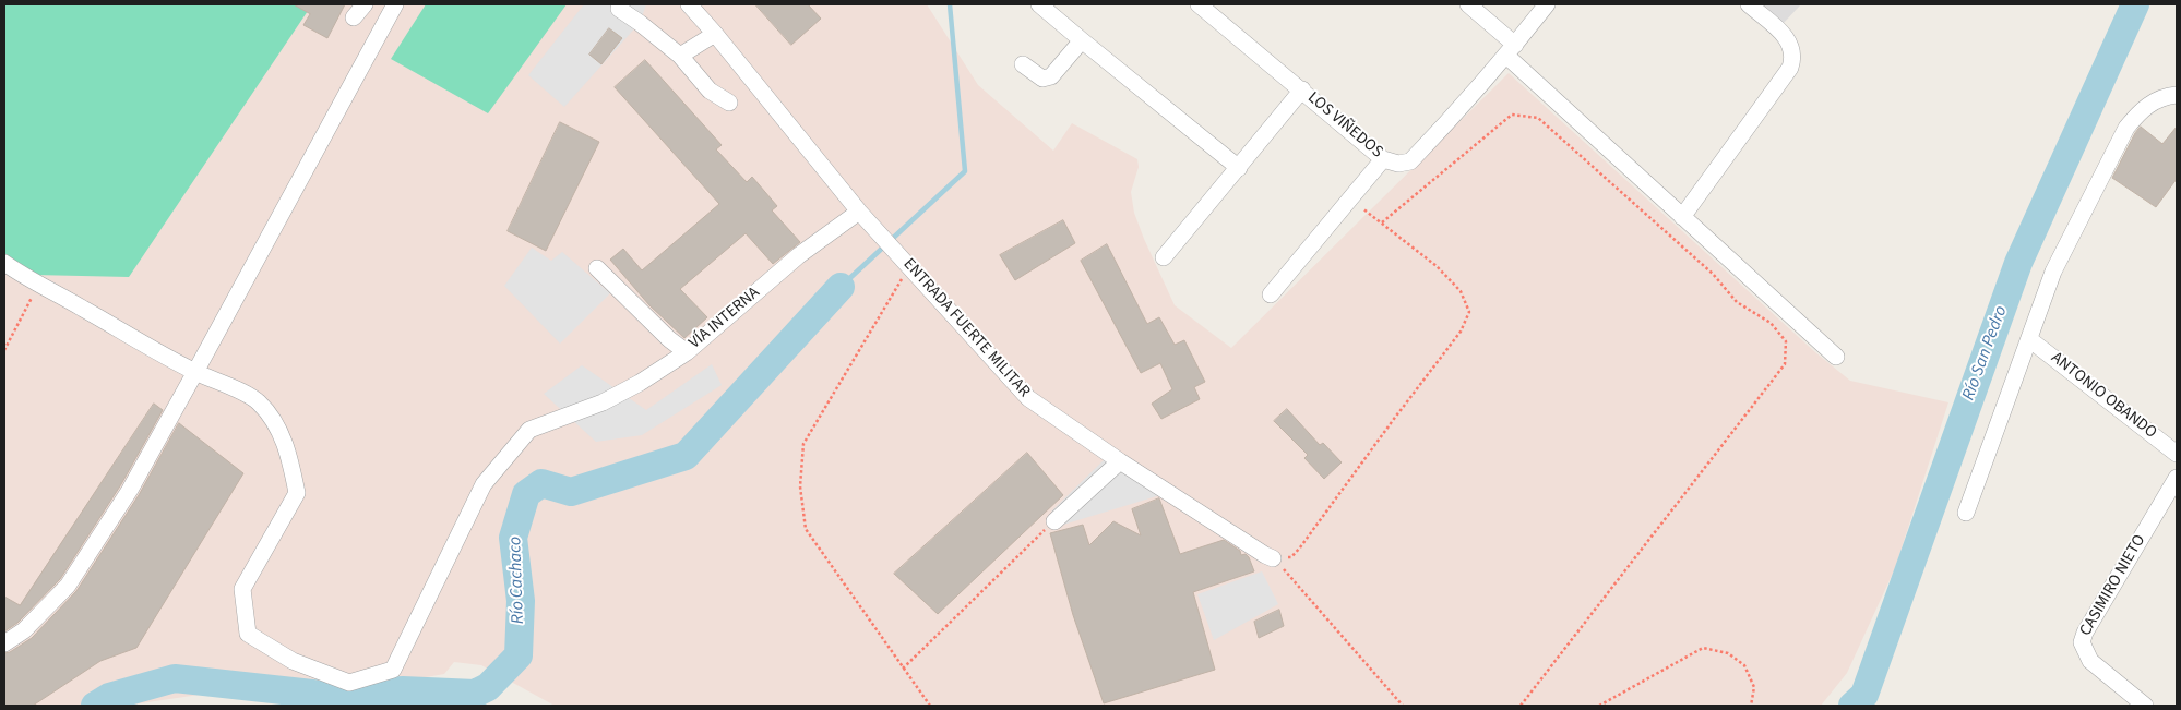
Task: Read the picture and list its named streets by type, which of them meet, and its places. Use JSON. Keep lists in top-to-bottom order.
{
  "streets": {
    "street": [
      "LOS VIÑEDOS",
      "VÍA INTERNA",
      "ENTRADA FUERTE MILITAR",
      "ANTONIO OBANDO",
      "CASIMIRO NIETO"
    ]
  },
  "crossings": [
    ["VÍA INTERNA", "ENTRADA FUERTE MILITAR"]
  ],
  "water": ["Río San Pedro", "Río Cachaco"]
}
